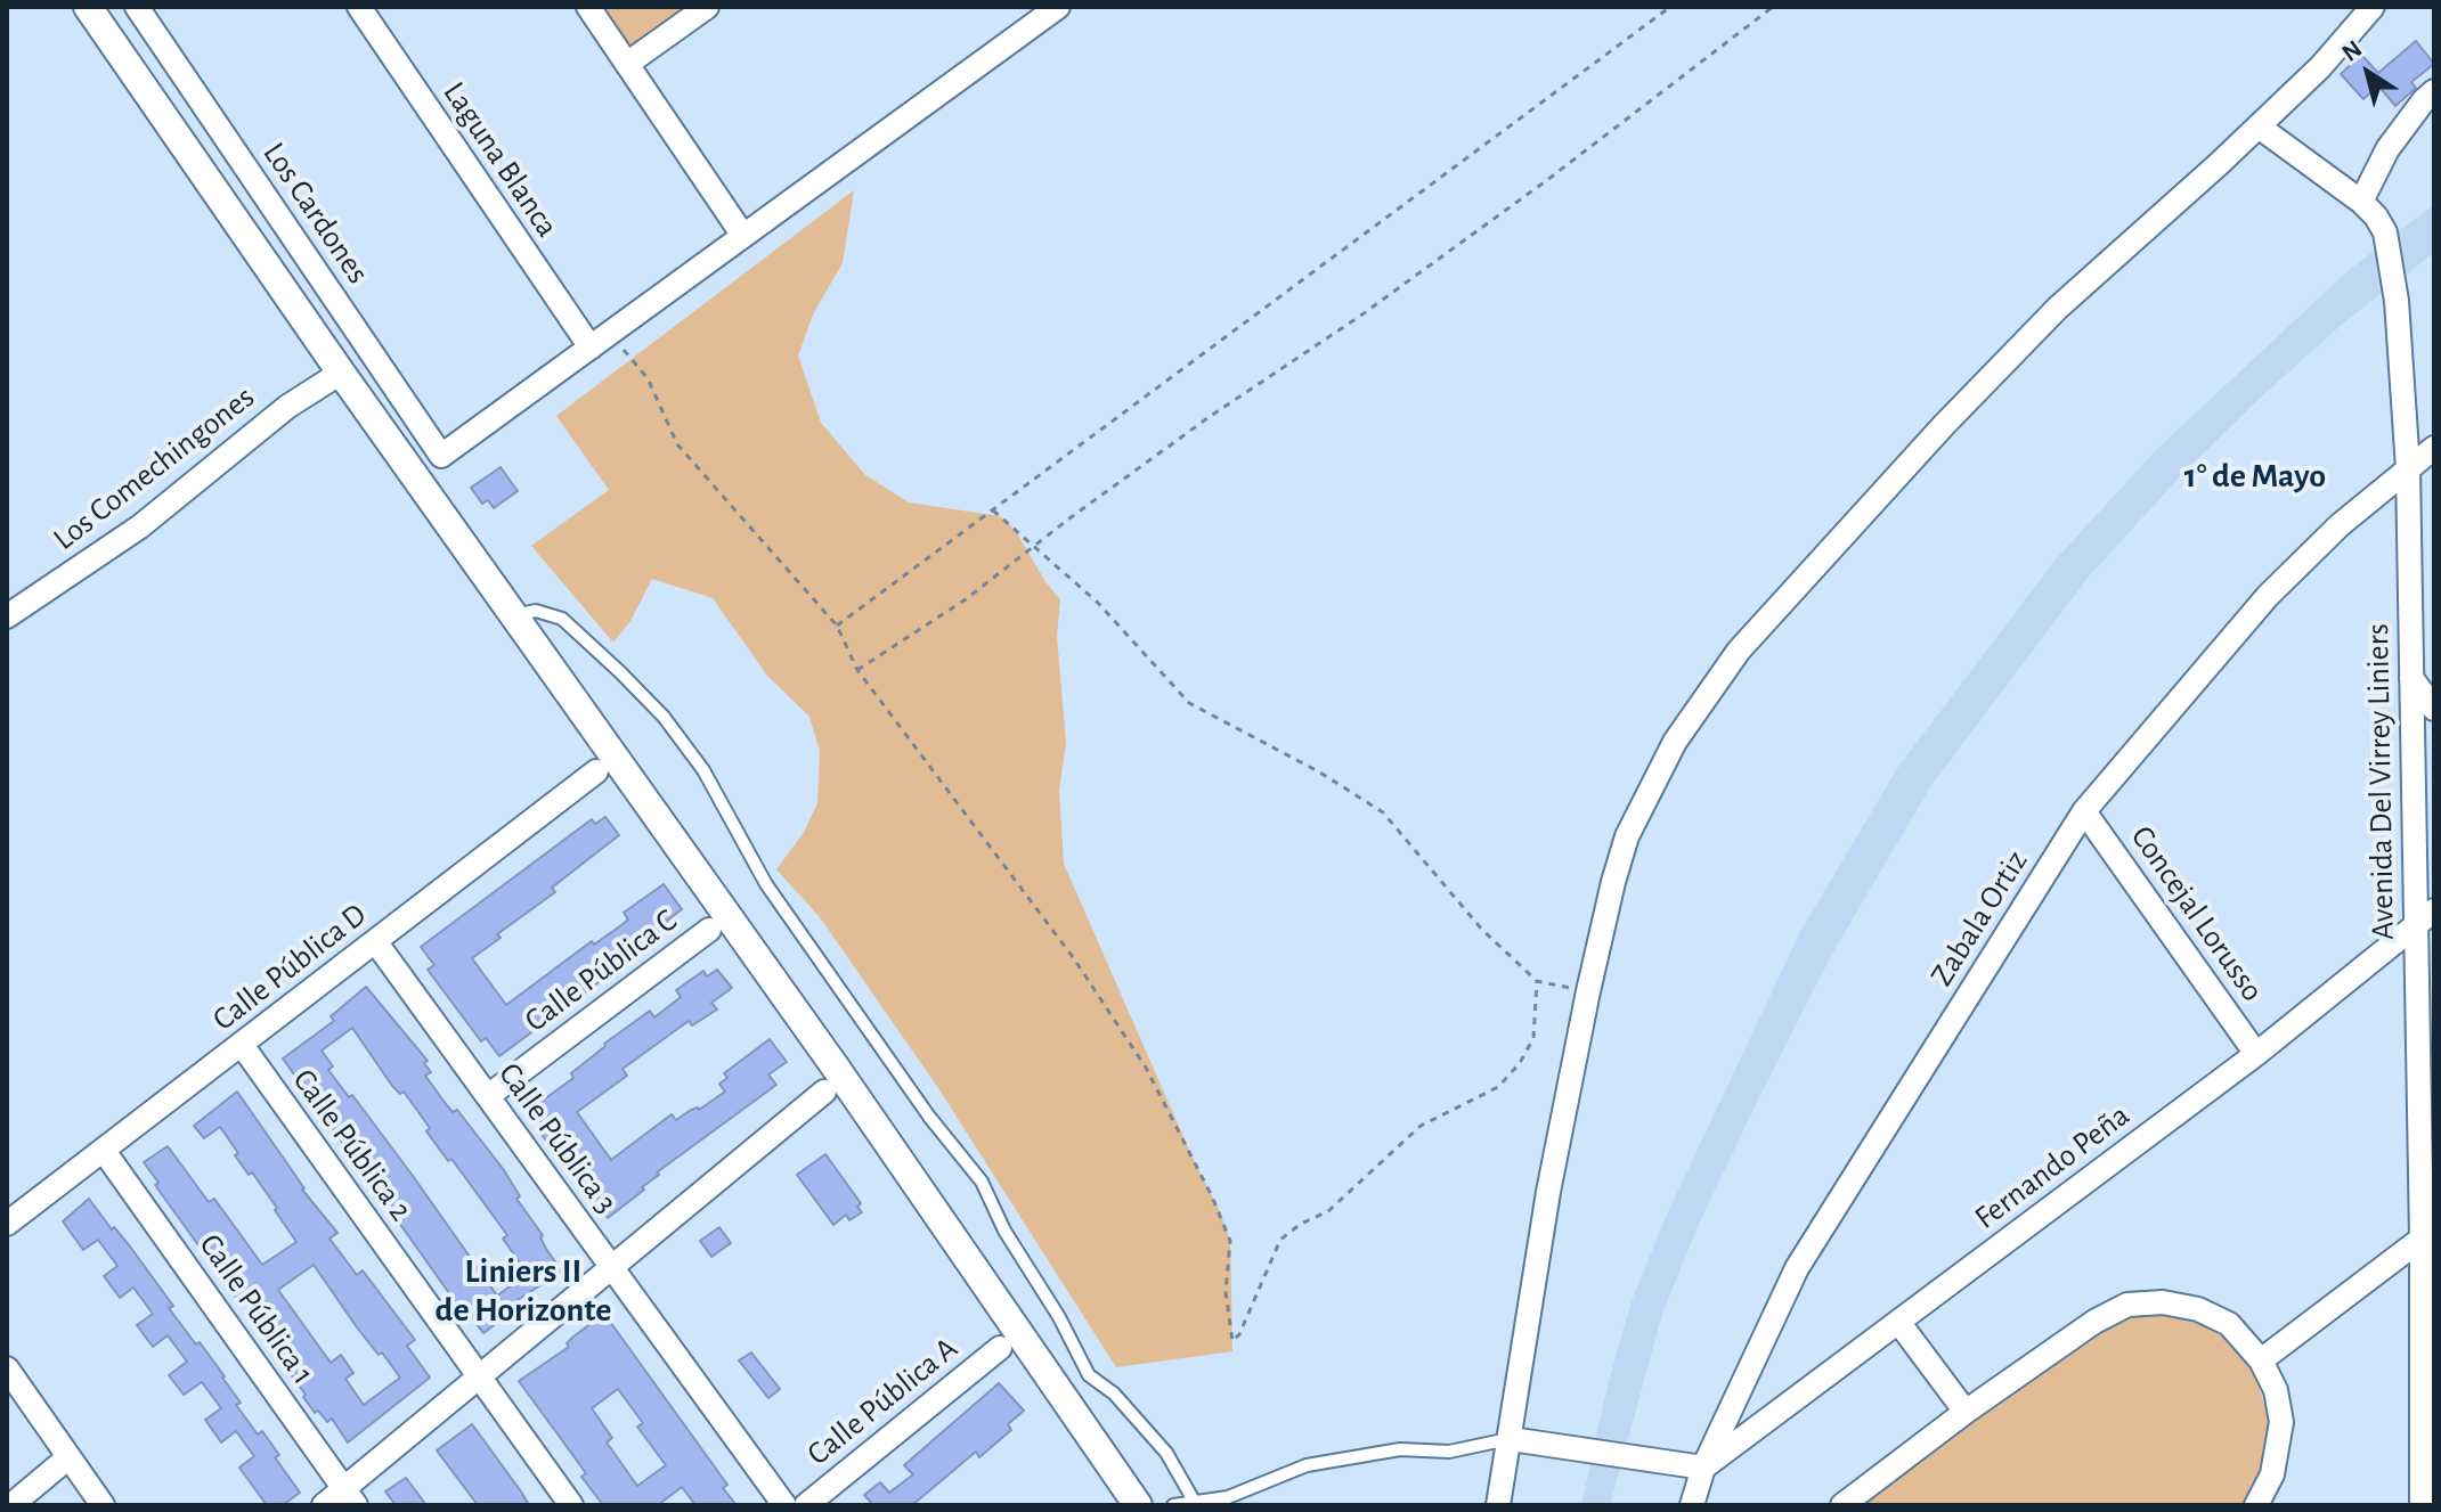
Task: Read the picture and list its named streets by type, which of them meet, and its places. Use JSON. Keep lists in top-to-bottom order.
{
  "streets": {
    "street": [
      "Laguna Blanca",
      "Los Cardones",
      "Los Comechingones",
      "Avenida Del Virrey Liniers",
      "Concejal Lorusso",
      "Zabala Ortiz",
      "Calle Pública D",
      "Calle Pública C",
      "Calle Pública 3",
      "Calle Pública 2",
      "Fernando Peña",
      "Calle Pública 1",
      "Calle Pública A"
    ]
  },
  "crossings": [
    ["Laguna Blanca", "Los Cardones"],
    ["Avenida Del Virrey Liniers", "Zabala Ortiz"],
    ["Avenida Del Virrey Liniers", "Fernando Peña"],
    ["Concejal Lorusso", "Zabala Ortiz"],
    ["Concejal Lorusso", "Fernando Peña"],
    ["Zabala Ortiz", "Fernando Peña"],
    ["Calle Pública D", "Calle Pública 3"],
    ["Calle Pública D", "Calle Pública 2"],
    ["Calle Pública D", "Calle Pública 1"],
    ["Calle Pública C", "Calle Pública 3"]
  ],
  "districts": ["1° de Mayo", "Liniers II de Horizonte"],
  "north": "top left"
}
